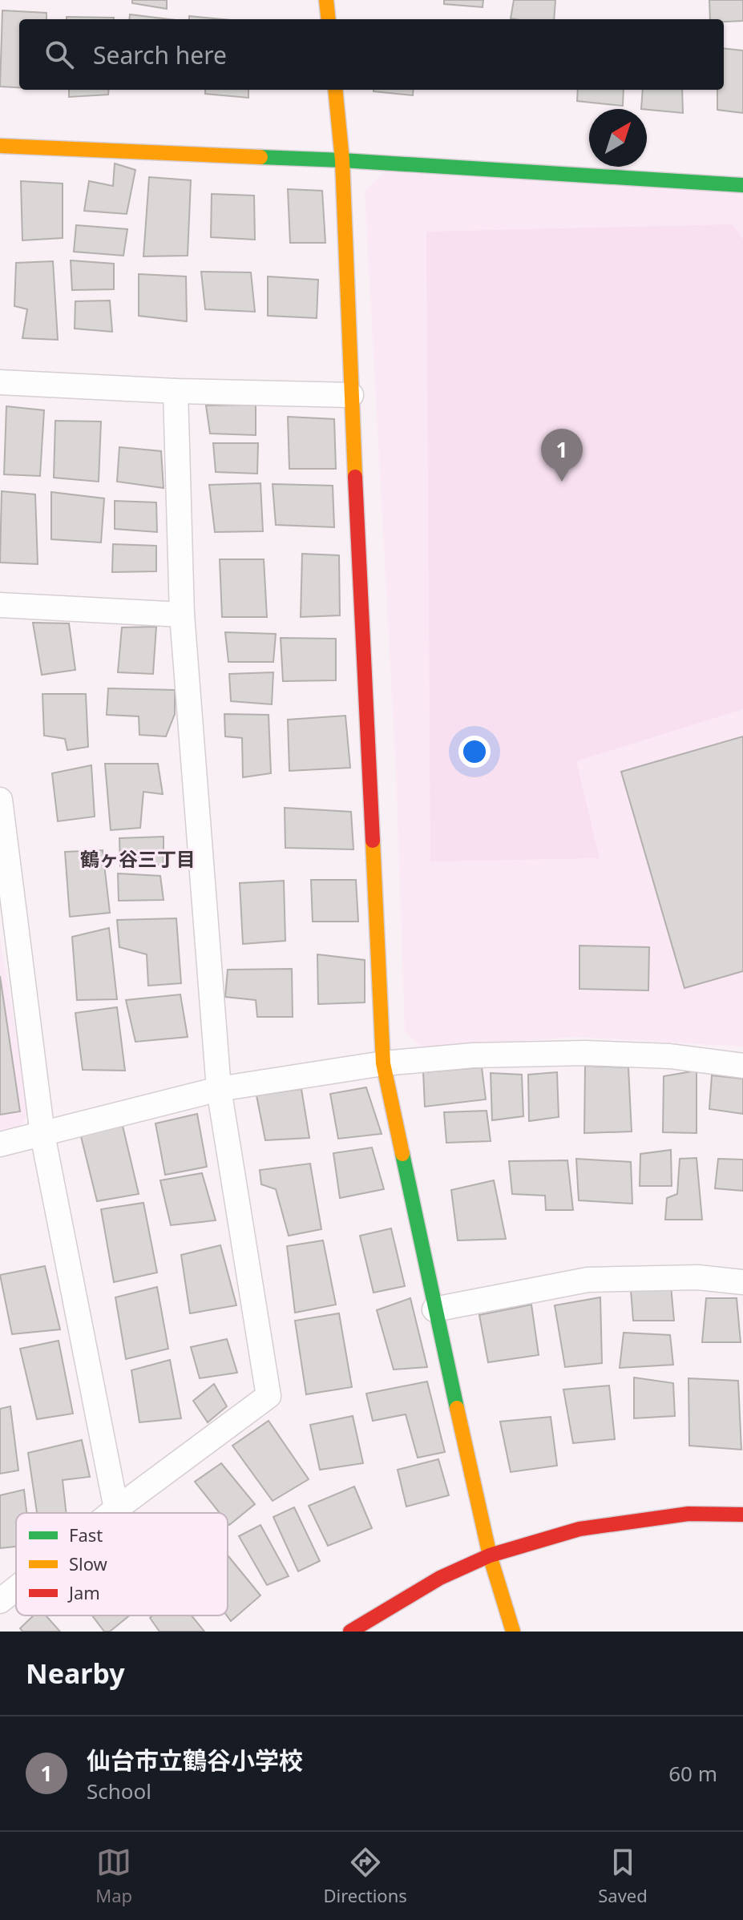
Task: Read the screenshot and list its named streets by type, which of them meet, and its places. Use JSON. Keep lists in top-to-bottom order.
{
  "districts": ["鶴ヶ谷三丁目"],
  "legend": ["Fast", "Slow", "Jam"],
  "north": "top right",
  "page": {
    "search": "Search here",
    "pins": "1",
    "heading": "Nearby",
    "list": [
      {
        "mark": "1",
        "name": "仙台市立鶴谷小学校",
        "note": "School",
        "value": "60 m"
      }
    ],
    "nav": ["Map", "Directions", "Saved"]
  }
}
